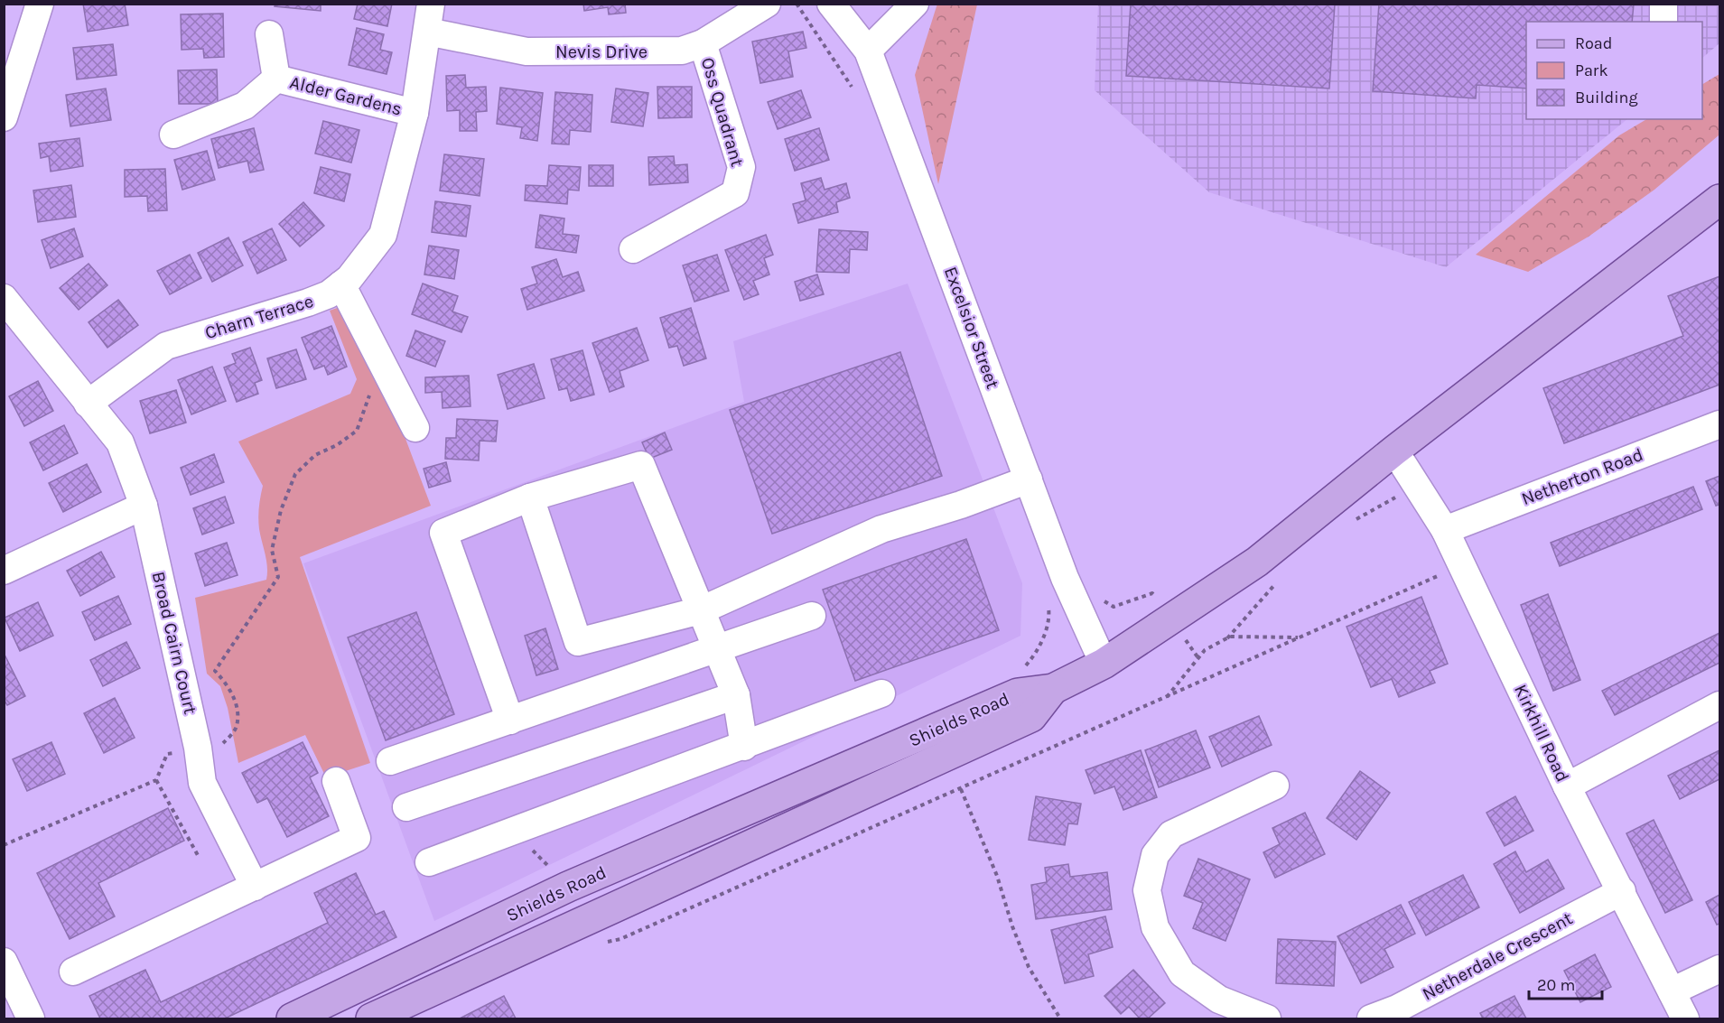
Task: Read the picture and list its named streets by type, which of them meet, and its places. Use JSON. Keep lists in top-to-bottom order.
{
  "streets": {
    "main road": ["Shields Road"],
    "street": [
      "Nevis Drive",
      "Alder Gardens",
      "Oss Quadrant",
      "Charn Terrace",
      "Excelsior Street",
      "Netherton Road",
      "Broad Cairn Court",
      "Kirkhill Road",
      "Netherdale Crescent"
    ]
  },
  "crossings": [
    ["Nevis Drive", "Oss Quadrant"],
    ["Nevis Drive", "Charn Terrace"],
    ["Alder Gardens", "Charn Terrace"],
    ["Charn Terrace", "Broad Cairn Court"],
    ["Netherton Road", "Kirkhill Road"],
    ["Kirkhill Road", "Netherdale Crescent"]
  ],
  "legend": ["Road", "Park", "Building"],
  "scale_bar": "20 m"
}
